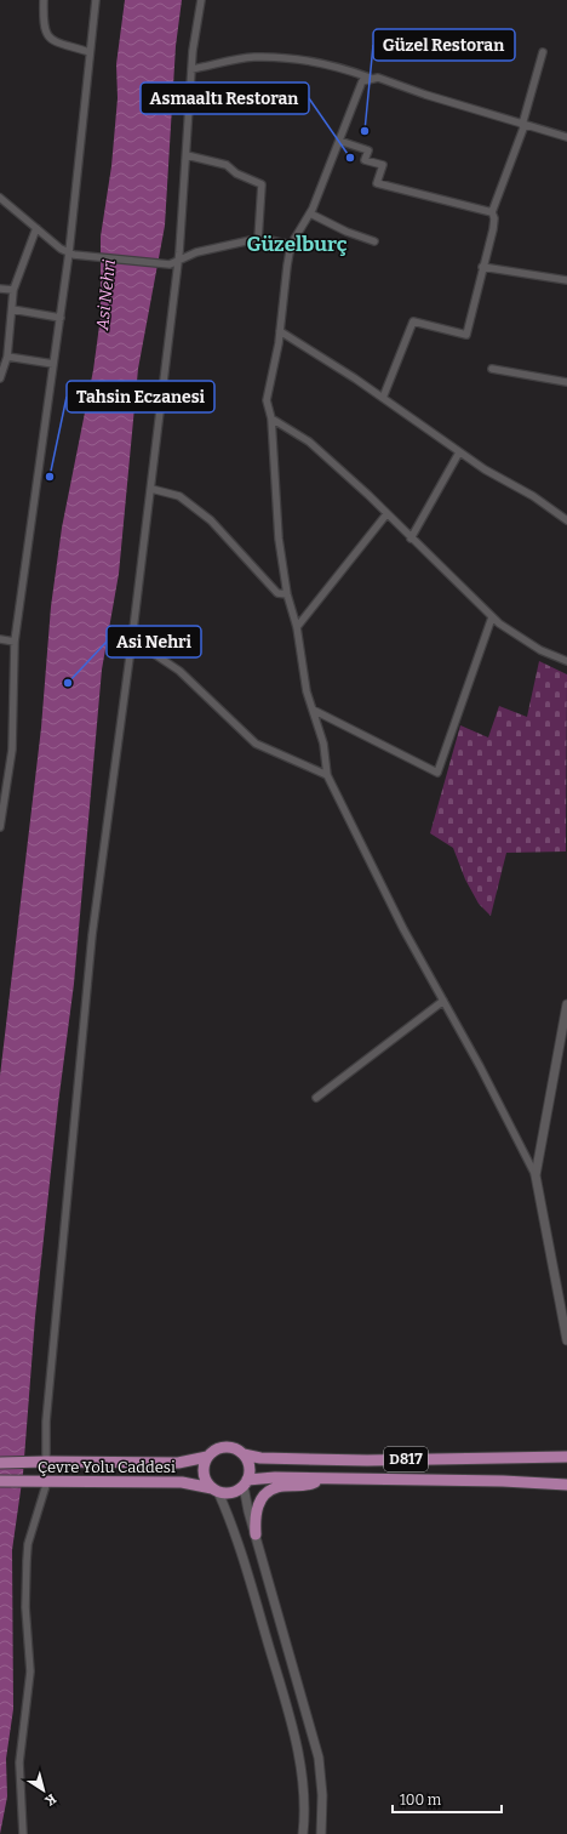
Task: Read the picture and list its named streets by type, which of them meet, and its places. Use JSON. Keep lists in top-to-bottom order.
{
  "streets": {
    "highway": ["D817", "Çevre Yolu Caddesi"]
  },
  "districts": ["Güzelburç"],
  "water": ["Asi Nehri"],
  "places": [
    "Güzel Restoran",
    "Asmaaltı Restoran",
    "Tahsin Eczanesi",
    "Asi Nehri"
  ],
  "scale_bar": "100 m",
  "north": "bottom right"
}
